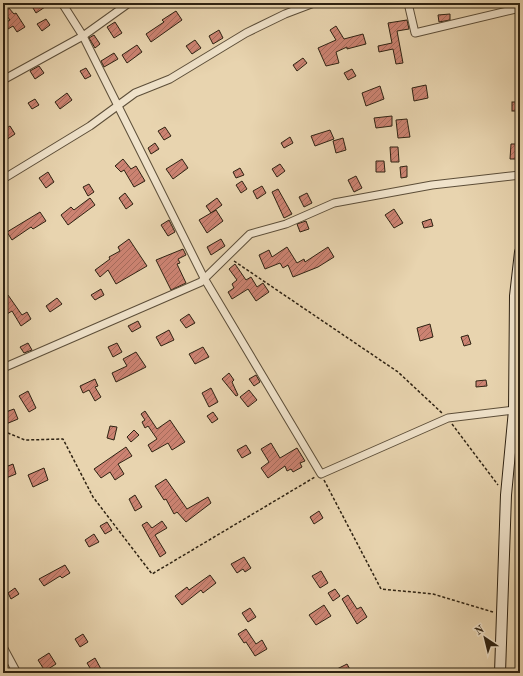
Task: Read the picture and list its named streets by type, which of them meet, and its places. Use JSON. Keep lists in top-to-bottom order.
{
  "north": "top left"
}
